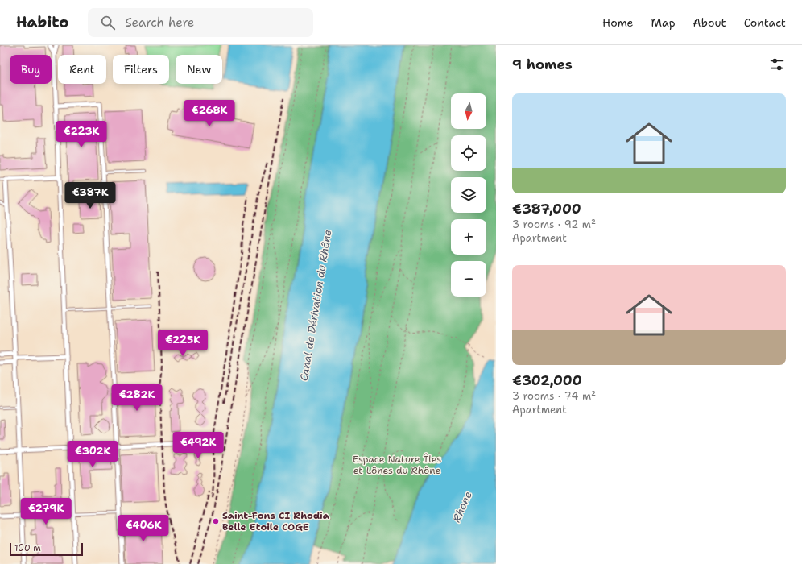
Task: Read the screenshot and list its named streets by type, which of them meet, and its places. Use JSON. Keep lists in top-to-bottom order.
{
  "water": ["Canal de Dérivation du Rhône", "Rhone"],
  "parks": ["Espace Nature Îles et Lônes du Rhône"],
  "places": ["Saint-Fons CI Rhodia Belle Etoile COGE"],
  "scale_bar": "100 m",
  "north": "bottom",
  "page": {
    "header": "Habito",
    "search": "Search here",
    "nav": [
      "Home",
      "Map",
      "About",
      "Contact"
    ],
    "heading": "9 homes",
    "chip": [
      "Buy",
      "Rent",
      "Filters",
      "New"
    ],
    "list": [
      {
        "name": "€387,000",
        "note": "3 rooms · 92 m² · Apartment"
      },
      {
        "name": "€302,000",
        "note": "3 rooms · 74 m² · Apartment"
      }
    ],
    "map_buttons": ["+", "−"],
    "price": [
      "€268K",
      "€223K",
      "€387K",
      "€225K",
      "€282K",
      "€492K",
      "€302K",
      "€279K",
      "€406K"
    ],
    "scale": "100 m"
  }
}
